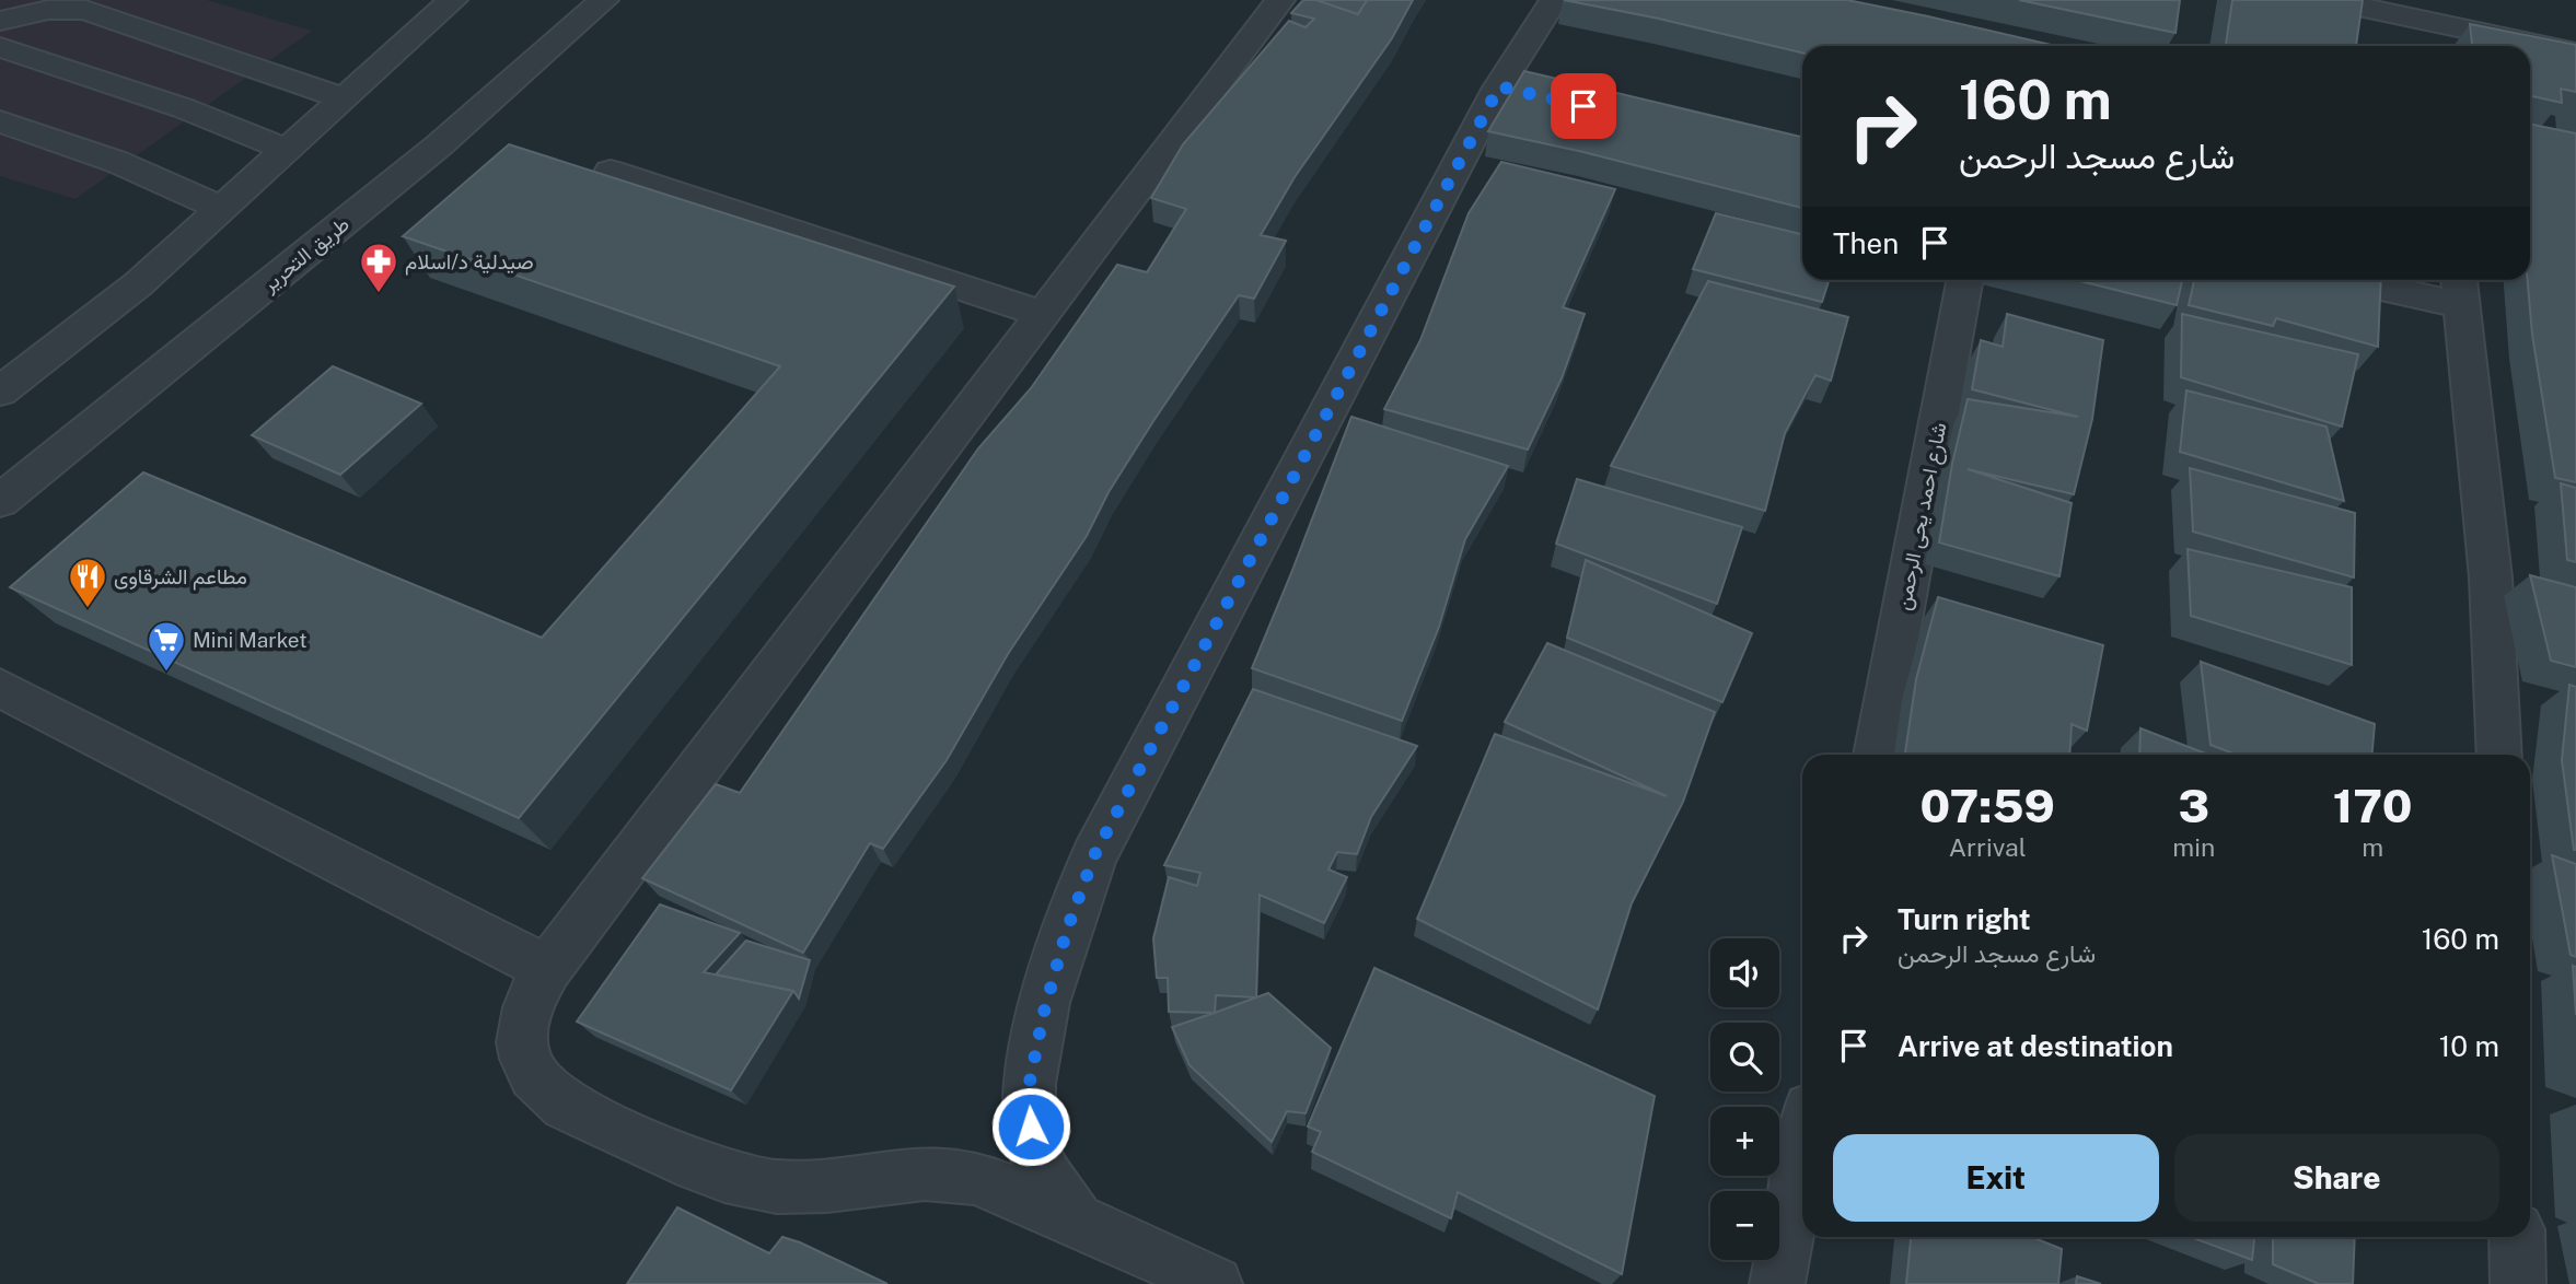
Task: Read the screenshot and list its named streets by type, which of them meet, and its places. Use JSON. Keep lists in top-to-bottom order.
{
  "streets": {
    "street": ["طريق التحرير", "شارع احمد يحى الرحمن"]
  },
  "places": {
    "pharmacy": ["صيدلية د/اسلام"],
    "restaurant": ["مطاعم الشرقاوى"],
    "supermarket": ["Mini Market"]
  },
  "page": {
    "turn": ["160 m", "شارع مسجد الرحمن"],
    "then": "Then",
    "eta": [
      "07:59",
      "Arrival",
      "3",
      "min",
      "170",
      "m"
    ],
    "list": [
      {
        "name": "Turn right",
        "note": "شارع مسجد الرحمن",
        "value": "160 m"
      },
      {
        "name": "Arrive at destination",
        "value": "10 m"
      }
    ],
    "map_buttons": ["+", "−"],
    "buttons": ["Exit", "Share"]
  }
}
